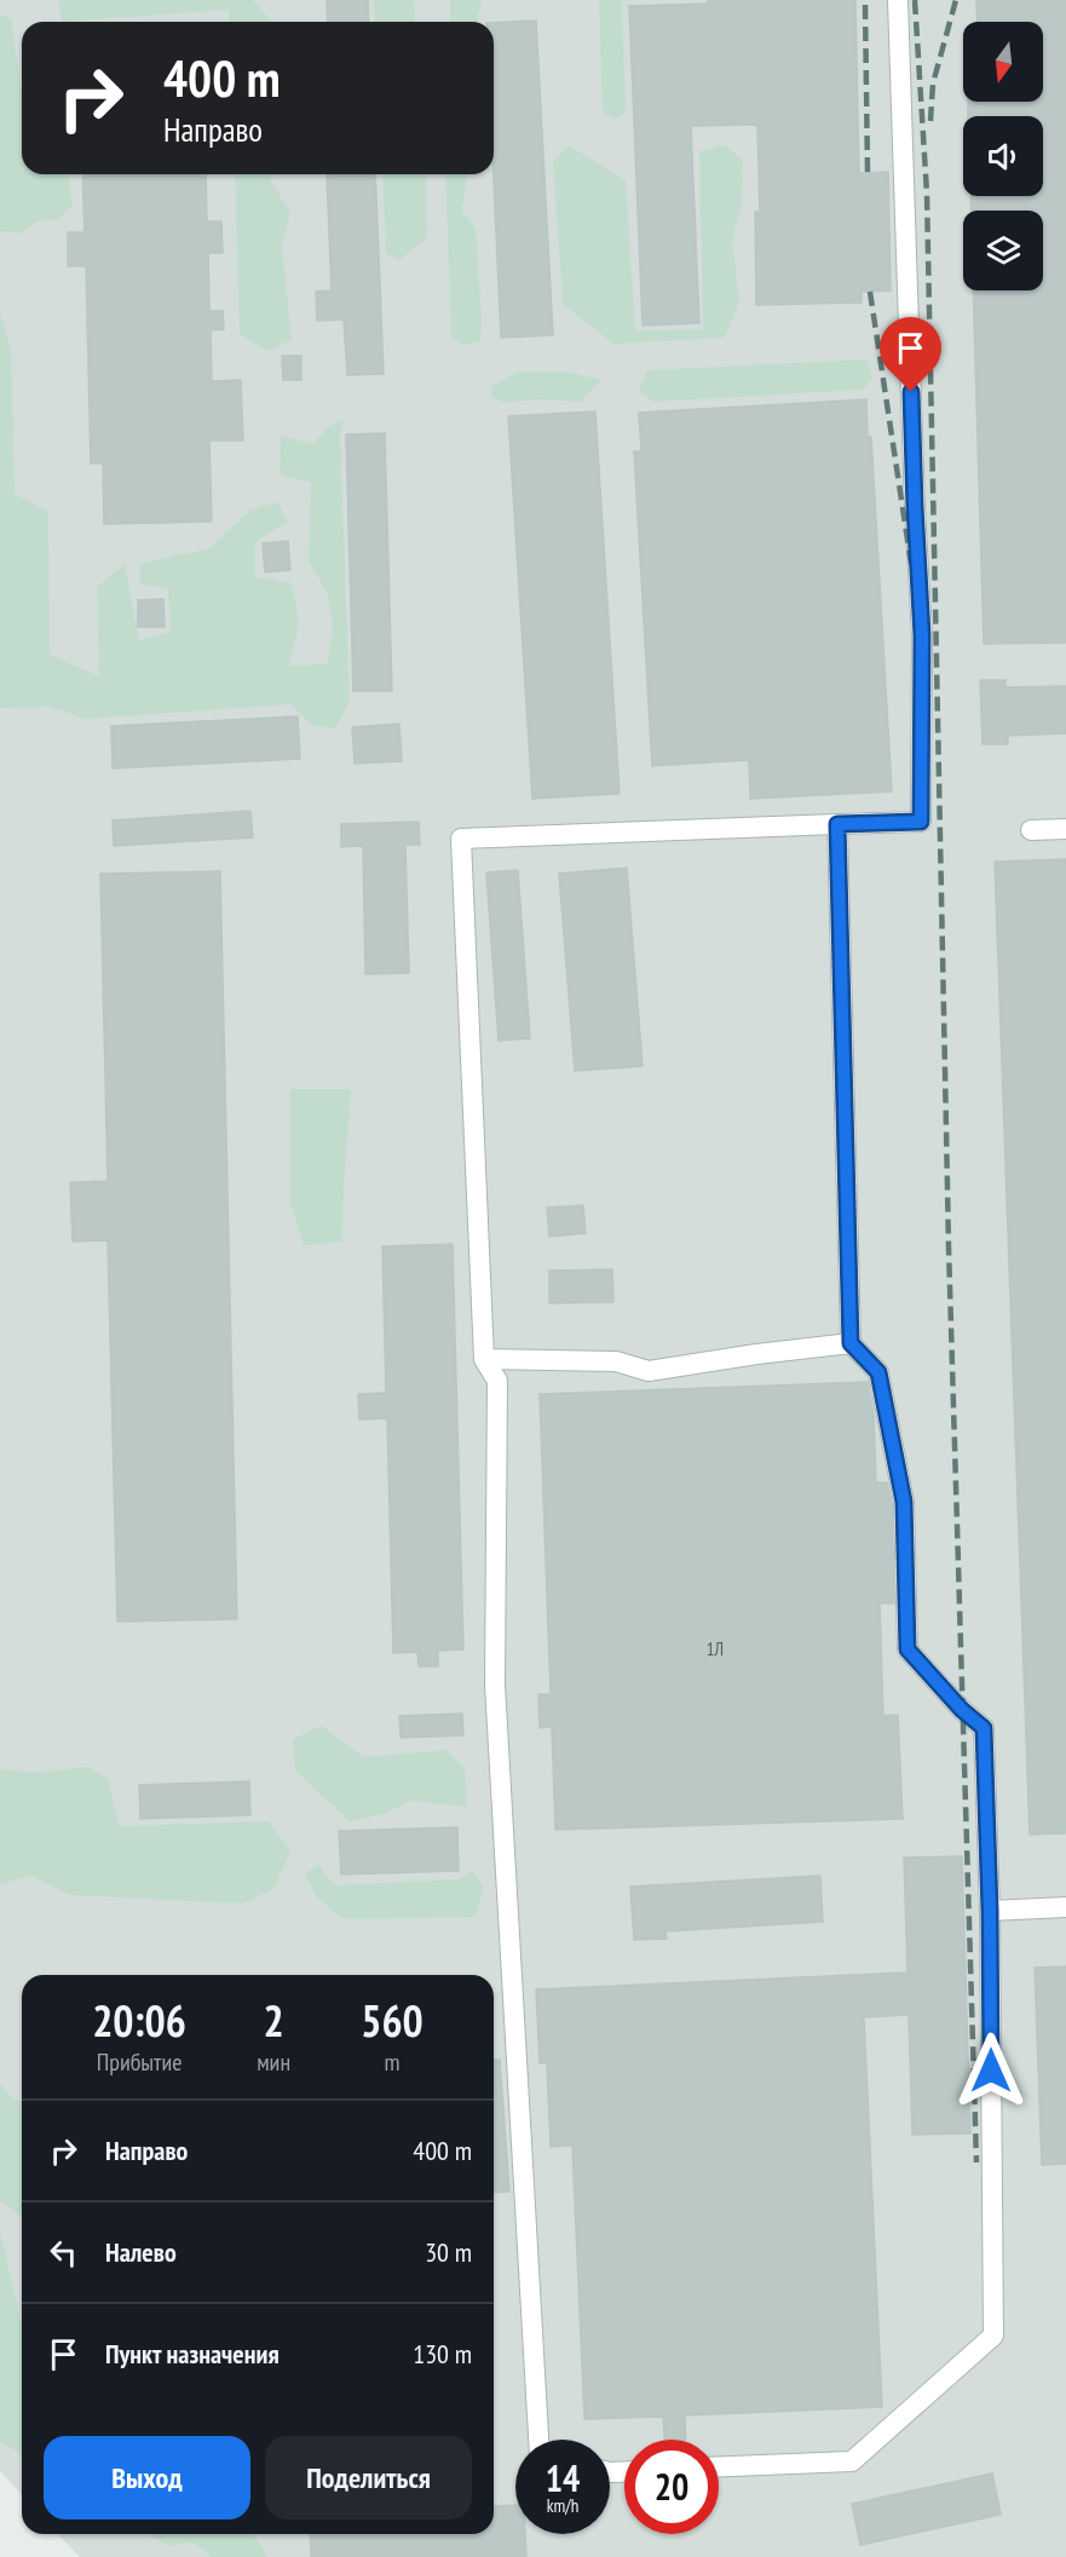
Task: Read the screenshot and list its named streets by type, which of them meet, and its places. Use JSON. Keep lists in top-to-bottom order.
{
  "house_numbers": ["1Л"],
  "north": "bottom",
  "page": {
    "turn": ["400 m", "Направо"],
    "eta": [
      "20:06",
      "Прибытие",
      "2",
      "мин",
      "560",
      "m"
    ],
    "list": [
      {
        "name": "Направо",
        "value": "400 m"
      },
      {
        "name": "Налево",
        "value": "30 m"
      },
      {
        "name": "Пункт назначения",
        "value": "130 m"
      }
    ],
    "buttons": ["Выход", "Поделиться"],
    "speed": "14 km/h",
    "limit": "20"
  }
}
